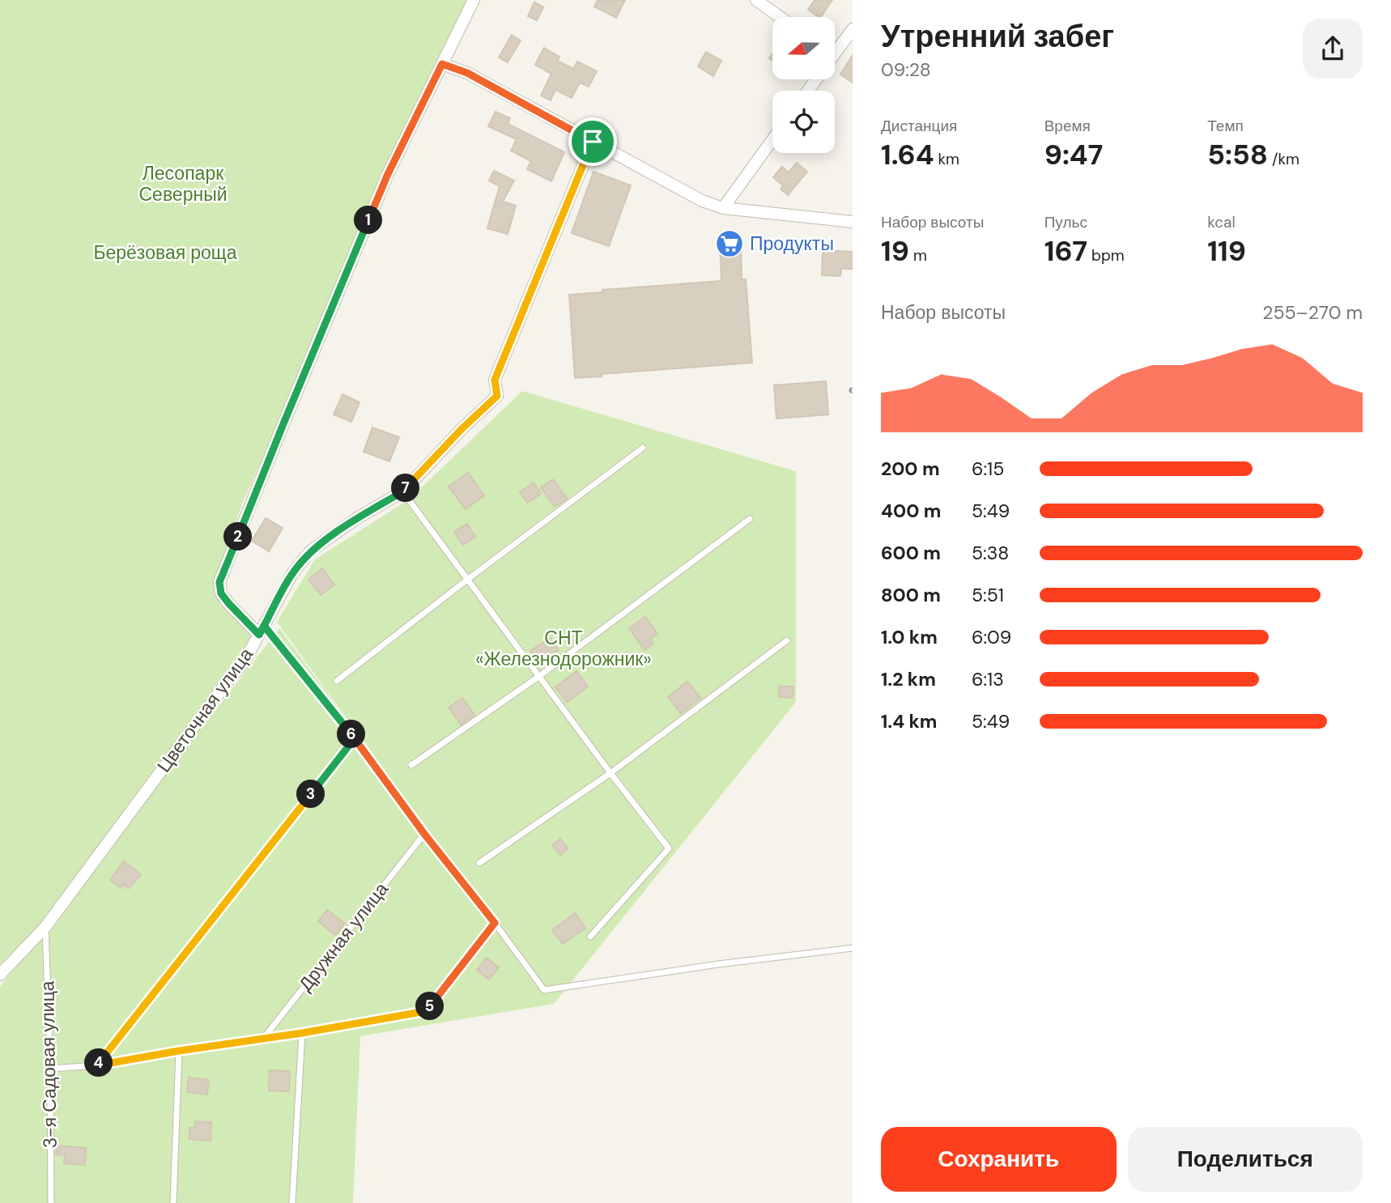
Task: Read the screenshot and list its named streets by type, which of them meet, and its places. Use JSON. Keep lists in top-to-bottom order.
{
  "streets": {
    "street": ["Цветочная улица"],
    "lane": ["Дружная улица", "3-я Садовая улица"]
  },
  "crossings": [
    ["Цветочная улица", "3-я Садовая улица"]
  ],
  "parks": ["Лесопарк Северный", "Берёзовая роща", "СНТ «Железнодорожник»"],
  "places": {
    "supermarket": ["Продукты"]
  },
  "north": "left",
  "page": {
    "heading": ["Утренний забег", "09:28"],
    "stats": [
      ["Дистанция", "1.64 km"],
      ["Время", "9:47"],
      ["Темп", "5:58 /km"],
      ["Набор высоты", "19 m"],
      ["Пульс", "167 bpm"],
      ["kcal", "119"]
    ],
    "pins": [
      "1",
      "7",
      "2",
      "6",
      "3",
      "5",
      "4"
    ],
    "chart": ["Набор высоты", "255–270 m"],
    "list": [
      {
        "name": "200 m",
        "note": "6:15"
      },
      {
        "name": "400 m",
        "note": "5:49"
      },
      {
        "name": "600 m",
        "note": "5:38"
      },
      {
        "name": "800 m",
        "note": "5:51"
      },
      {
        "name": "1.0 km",
        "note": "6:09"
      },
      {
        "name": "1.2 km",
        "note": "6:13"
      },
      {
        "name": "1.4 km",
        "note": "5:49"
      }
    ],
    "buttons": ["Сохранить", "Поделиться"]
  }
}
